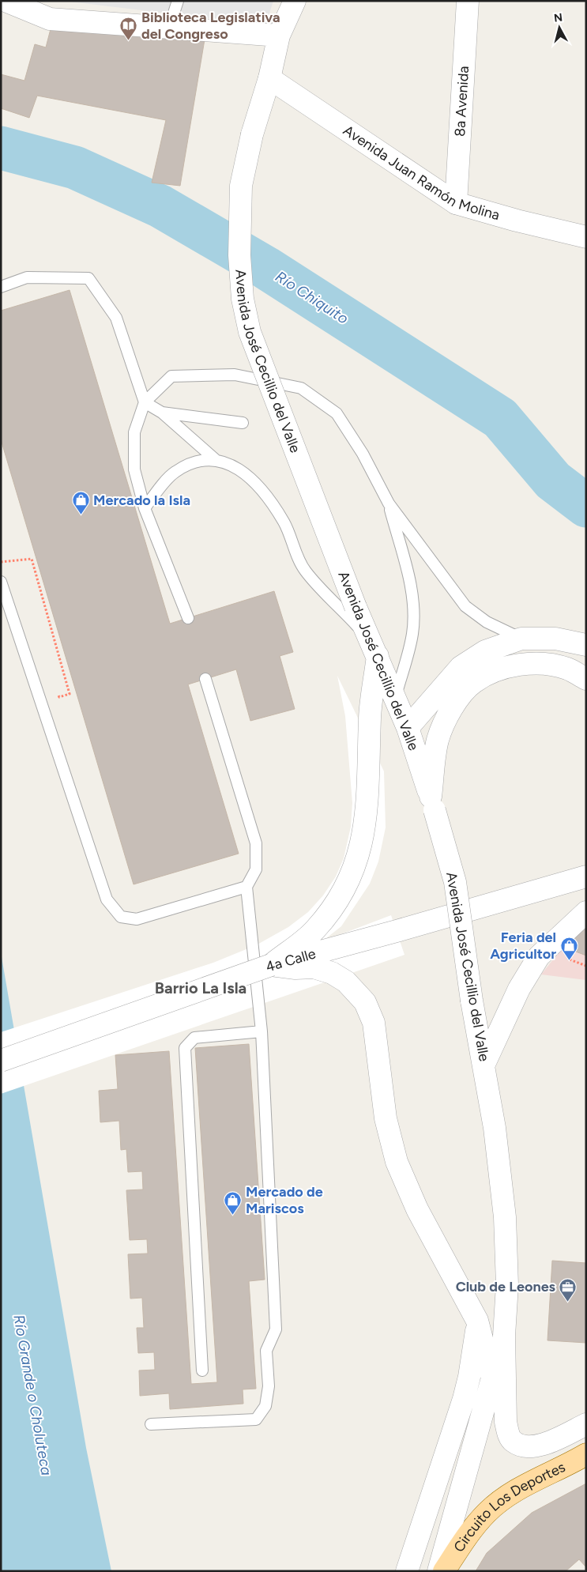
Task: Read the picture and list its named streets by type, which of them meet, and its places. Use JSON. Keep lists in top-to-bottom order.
{
  "streets": {
    "main road": ["Circuito Los Deportes"],
    "street": [
      "8a Avenida",
      "Avenida Juan Ramón Molina",
      "Avenida José Cecillio del Valle",
      "4a Calle"
    ]
  },
  "crossings": [
    ["8a Avenida", "Avenida Juan Ramón Molina"],
    ["Avenida Juan Ramón Molina", "Avenida José Cecillio del Valle"]
  ],
  "districts": ["Barrio La Isla"],
  "water": ["Río Chiquito", "Río Grande o Choluteca"],
  "places": {
    "library": ["Biblioteca Legislativa del Congreso"],
    "shop": ["Mercado la Isla", "Feria del Agricultor", "Mercado de Mariscos"],
    "office": ["Club de Leones"]
  },
  "north": "top"
}
